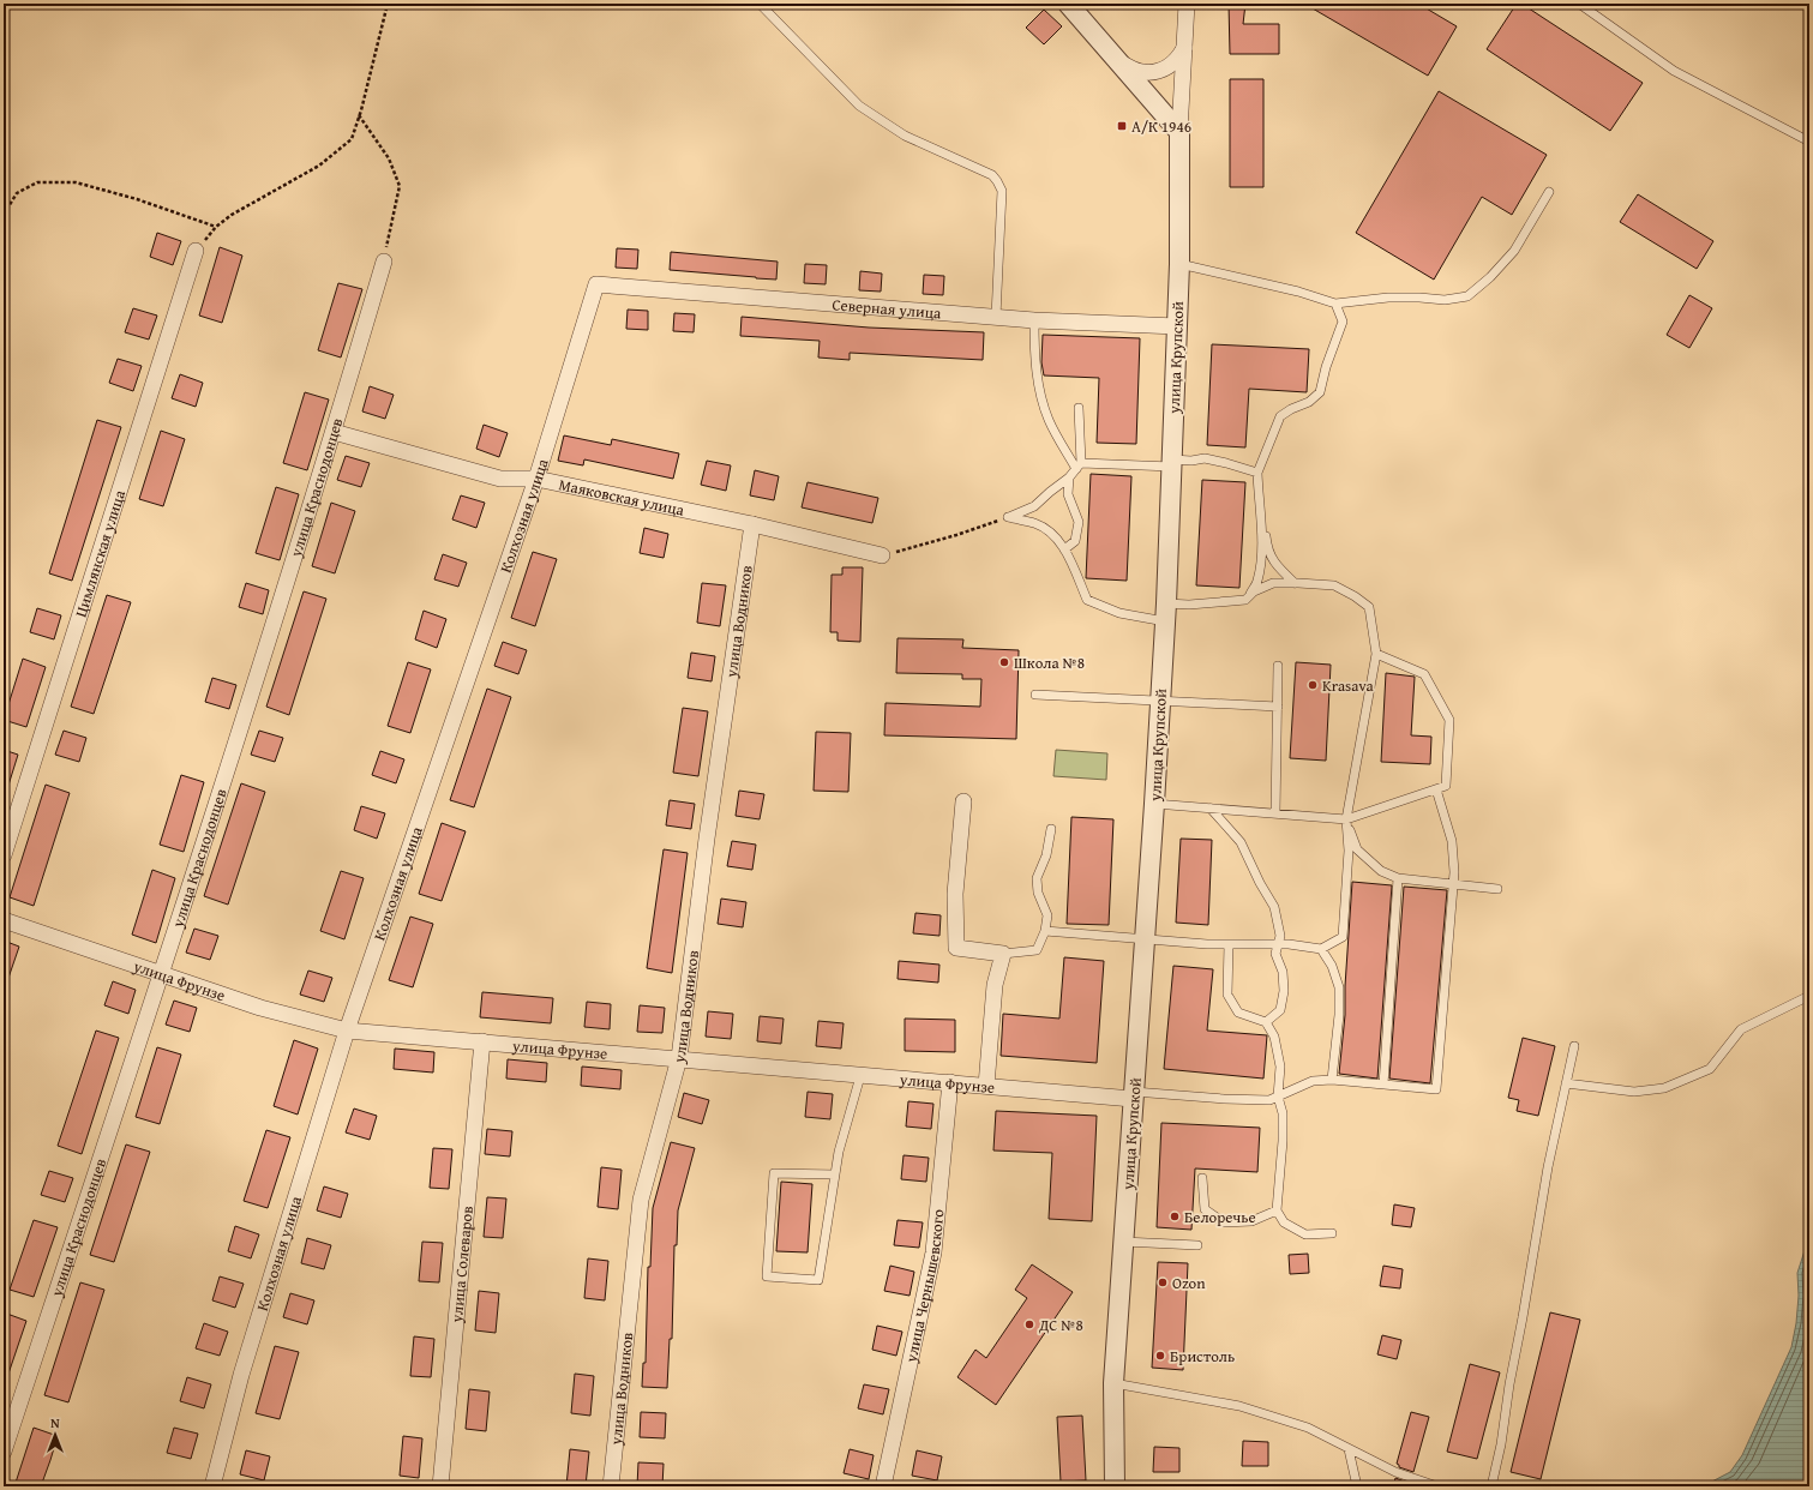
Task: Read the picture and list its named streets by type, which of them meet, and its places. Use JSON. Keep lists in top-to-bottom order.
{
  "streets": {
    "street": [
      "Северная улица",
      "улица Крупской",
      "улица Краснодонцев",
      "Маяковская улица",
      "Колхозная улица",
      "Цимлянская улица",
      "улица Водников",
      "улица Фрунзе",
      "улица Солеваров",
      "улица Чернышевского"
    ]
  },
  "crossings": [
    ["Северная улица", "улица Крупской"],
    ["Северная улица", "Колхозная улица"],
    ["улица Крупской", "улица Фрунзе"],
    ["улица Краснодонцев", "Маяковская улица"],
    ["улица Краснодонцев", "улица Фрунзе"],
    ["Маяковская улица", "Колхозная улица"],
    ["Маяковская улица", "улица Водников"],
    ["Колхозная улица", "улица Фрунзе"],
    ["улица Водников", "улица Фрунзе"],
    ["улица Фрунзе", "улица Солеваров"],
    ["улица Фрунзе", "улица Чернышевского"]
  ],
  "places": {
    "transit": ["А/К 1946"],
    "other": [
      "Школа №8",
      "Krasava",
      "Белоречье",
      "Ozon",
      "ДС №8",
      "Бристоль"
    ]
  },
  "north": "top"
}
